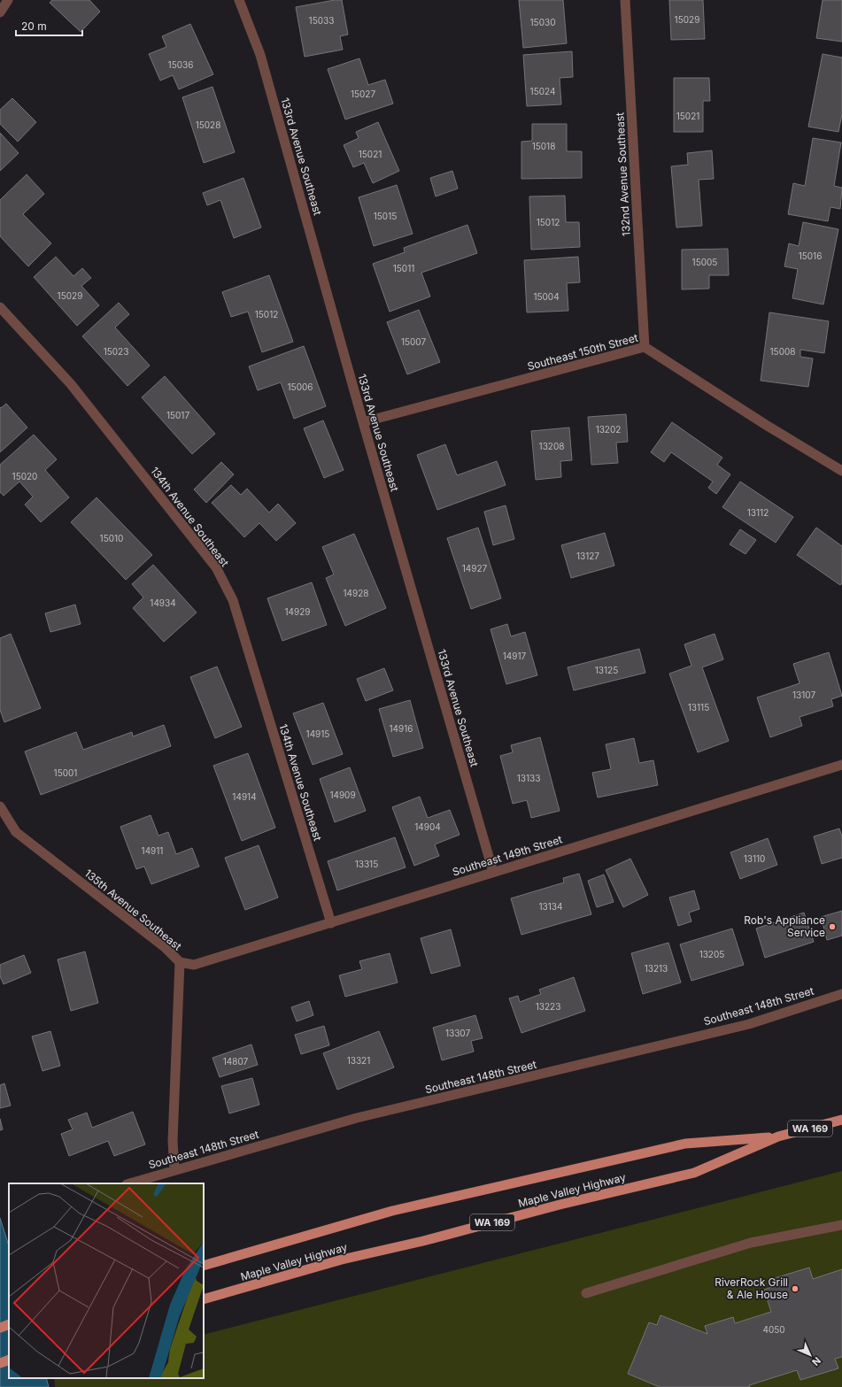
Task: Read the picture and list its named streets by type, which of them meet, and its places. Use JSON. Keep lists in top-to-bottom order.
{
  "streets": {
    "main road": ["WA 169", "Maple Valley Highway"],
    "street": [
      "133rd Avenue Southeast",
      "132nd Avenue Southeast",
      "Southeast 150th Street",
      "134th Avenue Southeast",
      "Southeast 149th Street",
      "135th Avenue Southeast",
      "Southeast 148th Street"
    ]
  },
  "crossings": [
    ["133rd Avenue Southeast", "Southeast 150th Street"],
    ["133rd Avenue Southeast", "Southeast 149th Street"],
    ["132nd Avenue Southeast", "Southeast 150th Street"],
    ["134th Avenue Southeast", "Southeast 149th Street"],
    ["Southeast 149th Street", "135th Avenue Southeast"],
    ["135th Avenue Southeast", "Southeast 148th Street"]
  ],
  "places": ["Rob's Appliance Service", "RiverRock Grill & Ale House"],
  "house_numbers": [
    "15029",
    "15033",
    "15030",
    "15036",
    "15024",
    "15027",
    "15021",
    "15028",
    "15018",
    "15021",
    "15015",
    "15012",
    "15016",
    "15005",
    "15011",
    "15029",
    "15004",
    "15012",
    "15007",
    "15023",
    "15008",
    "15006",
    "15017",
    "13202",
    "13208",
    "15020",
    "13112",
    "15010",
    "13127",
    "14927",
    "14928",
    "14934",
    "14929",
    "14917",
    "13125",
    "13107",
    "13115",
    "14916",
    "14915",
    "15001",
    "13133",
    "14909",
    "14914",
    "14904",
    "14911",
    "13110",
    "13315",
    "13134",
    "13205",
    "13213",
    "13223",
    "13307",
    "13321",
    "14807",
    "4050"
  ],
  "scale_bar": "20 m",
  "north": "bottom right"
}
